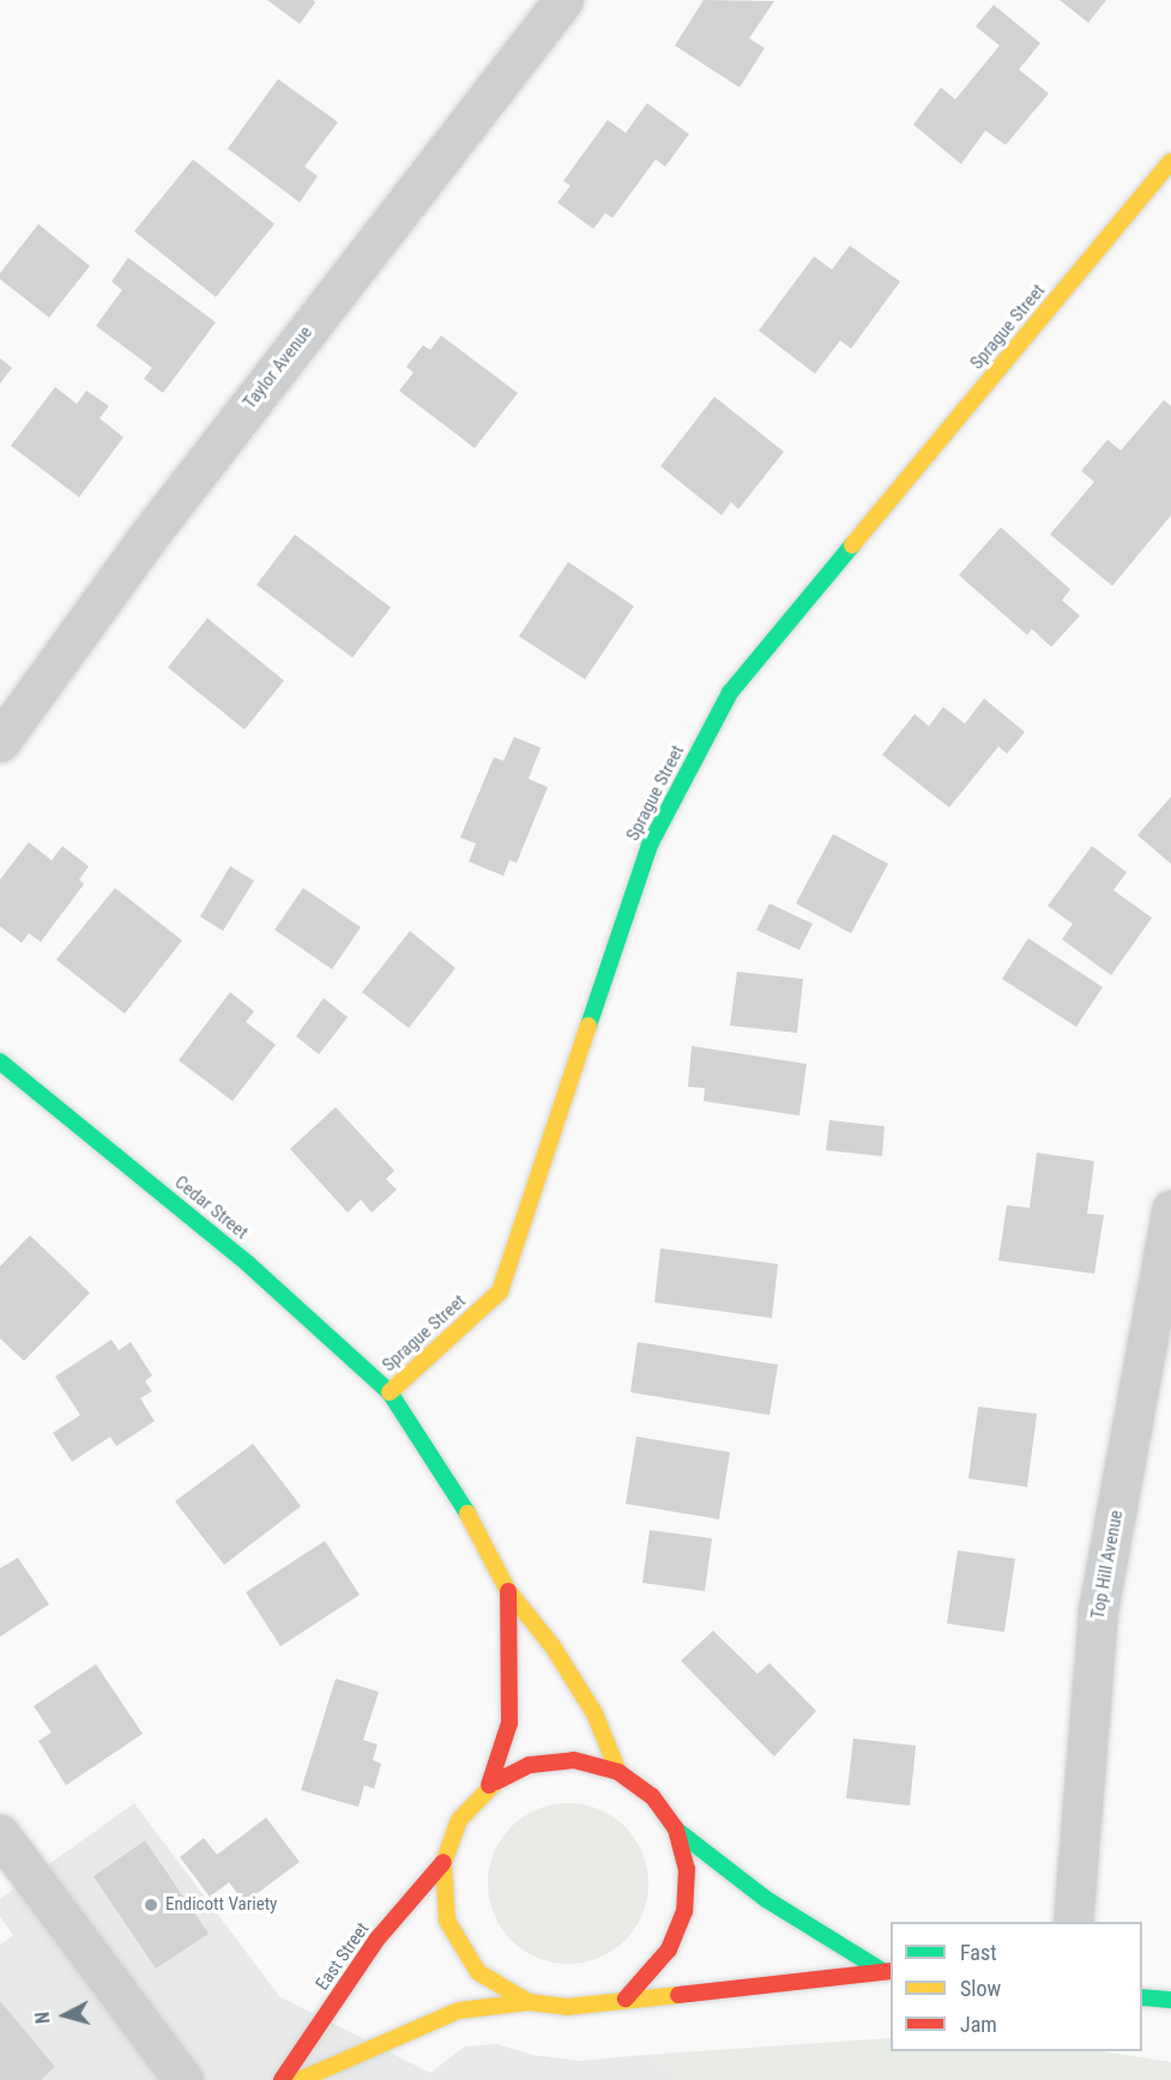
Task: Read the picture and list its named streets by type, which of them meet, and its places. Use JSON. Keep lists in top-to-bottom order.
{
  "streets": {
    "main road": ["Sprague Street", "Cedar Street", "East Street"],
    "street": ["Taylor Avenue", "Top Hill Avenue"]
  },
  "crossings": [
    ["Sprague Street", "Cedar Street"],
    ["Sprague Street", "East Street"]
  ],
  "places": ["Endicott Variety"],
  "legend": ["Fast", "Slow", "Jam"],
  "north": "left"
}
